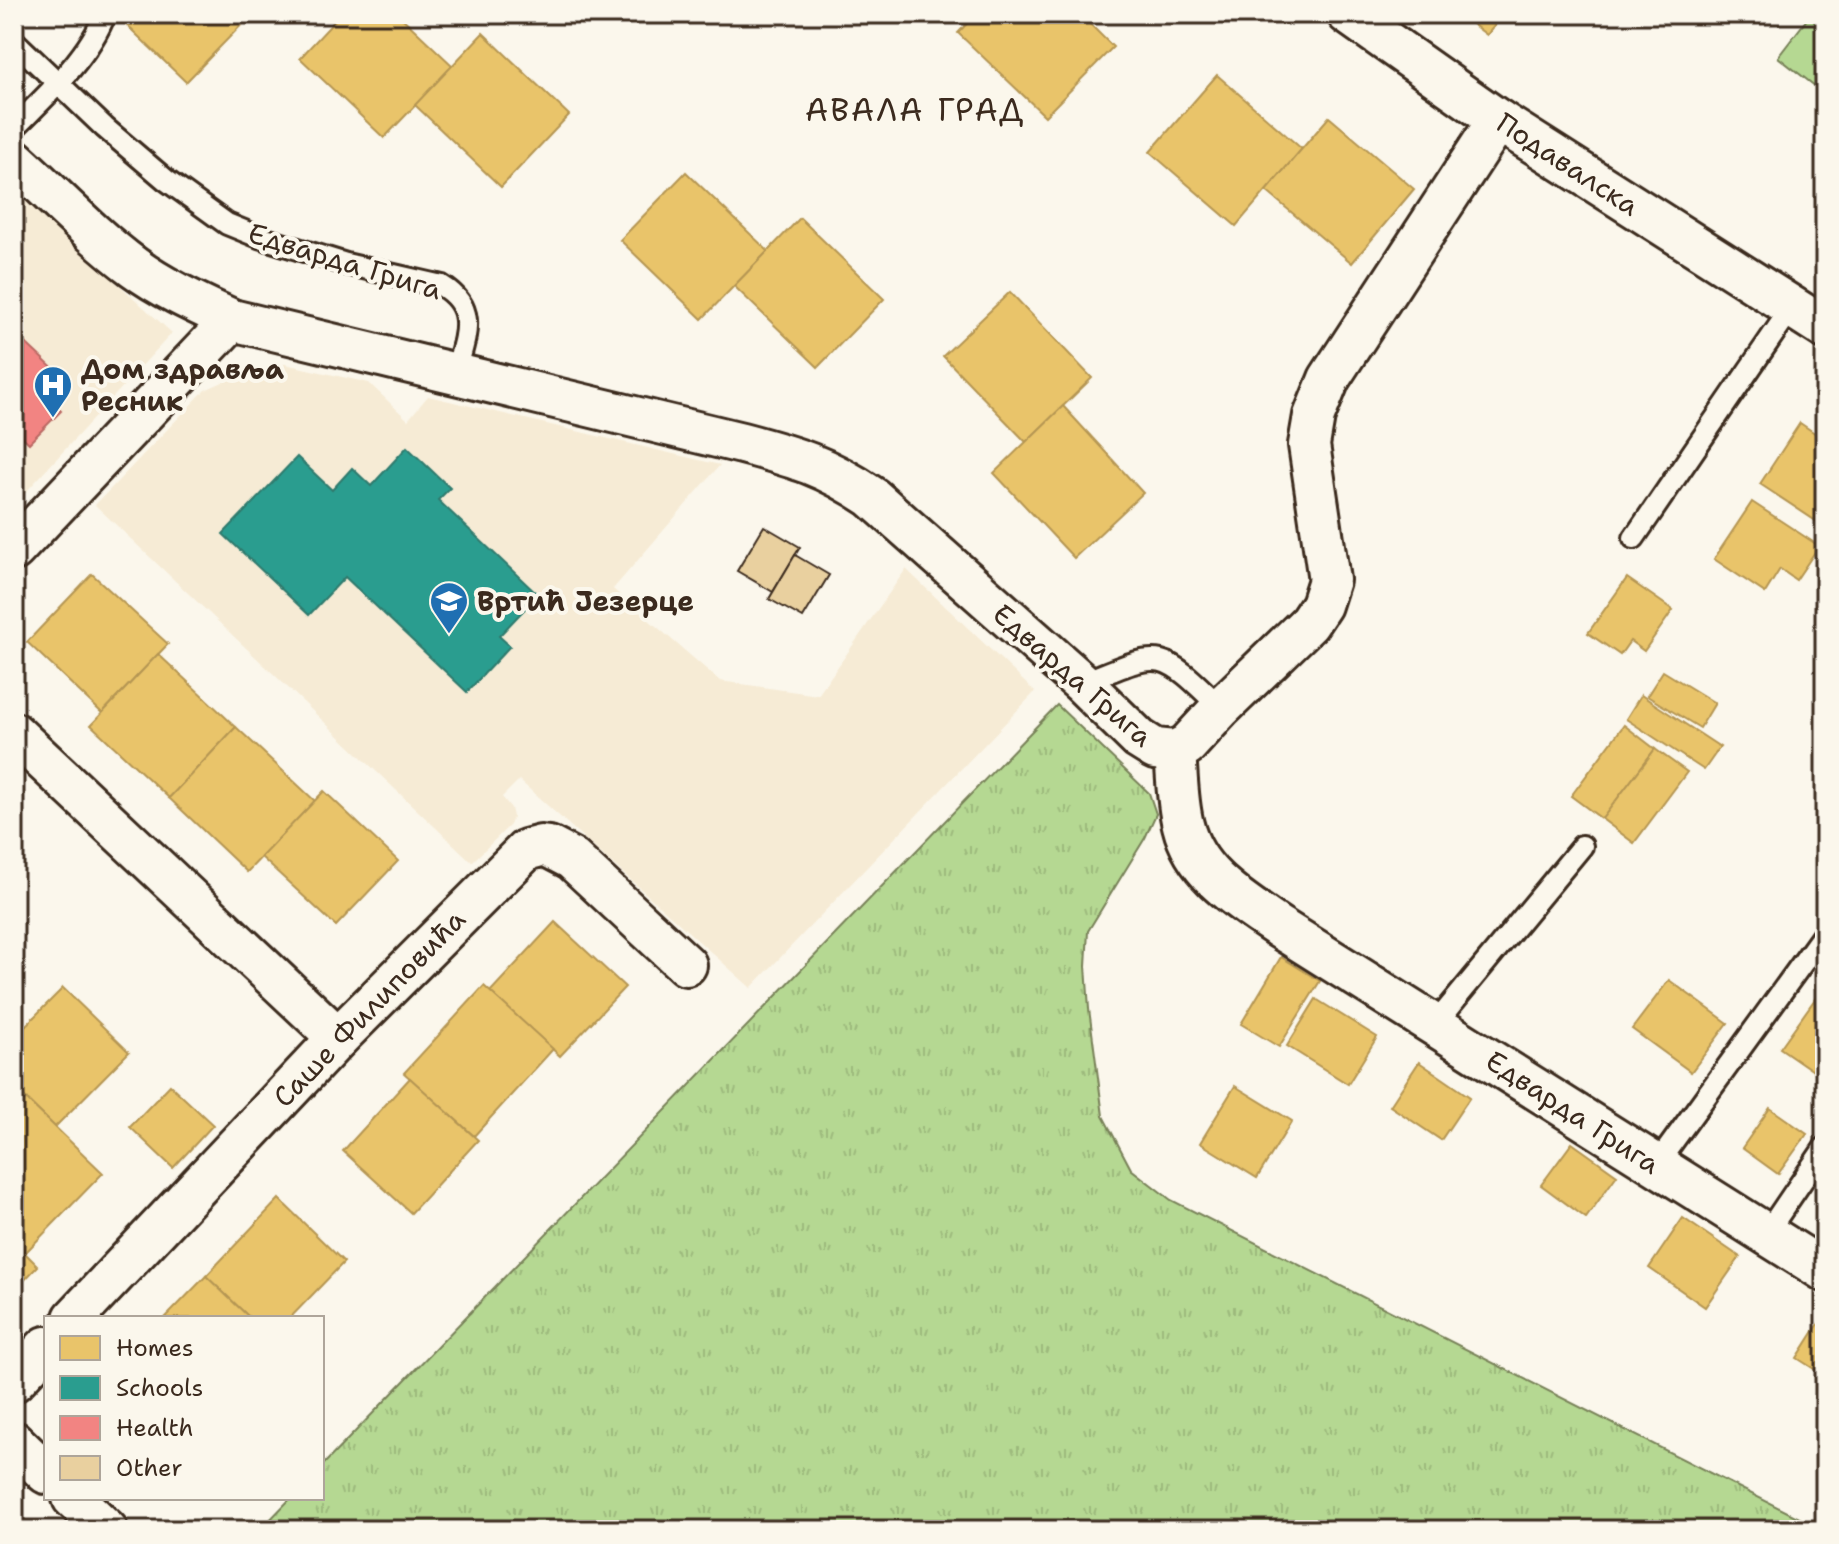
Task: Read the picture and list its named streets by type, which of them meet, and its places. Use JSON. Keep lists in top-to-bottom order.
{
  "streets": {
    "street": ["Подавалска", "Едварда Грига", "Саше Филиповића"]
  },
  "districts": ["АВАЛА ГРАД"],
  "places": {
    "hospital": ["Дом здравља Ресник"],
    "school or university": ["Вртић Језерце"]
  },
  "legend": [
    "Homes",
    "Schools",
    "Health",
    "Other"
  ]
}
